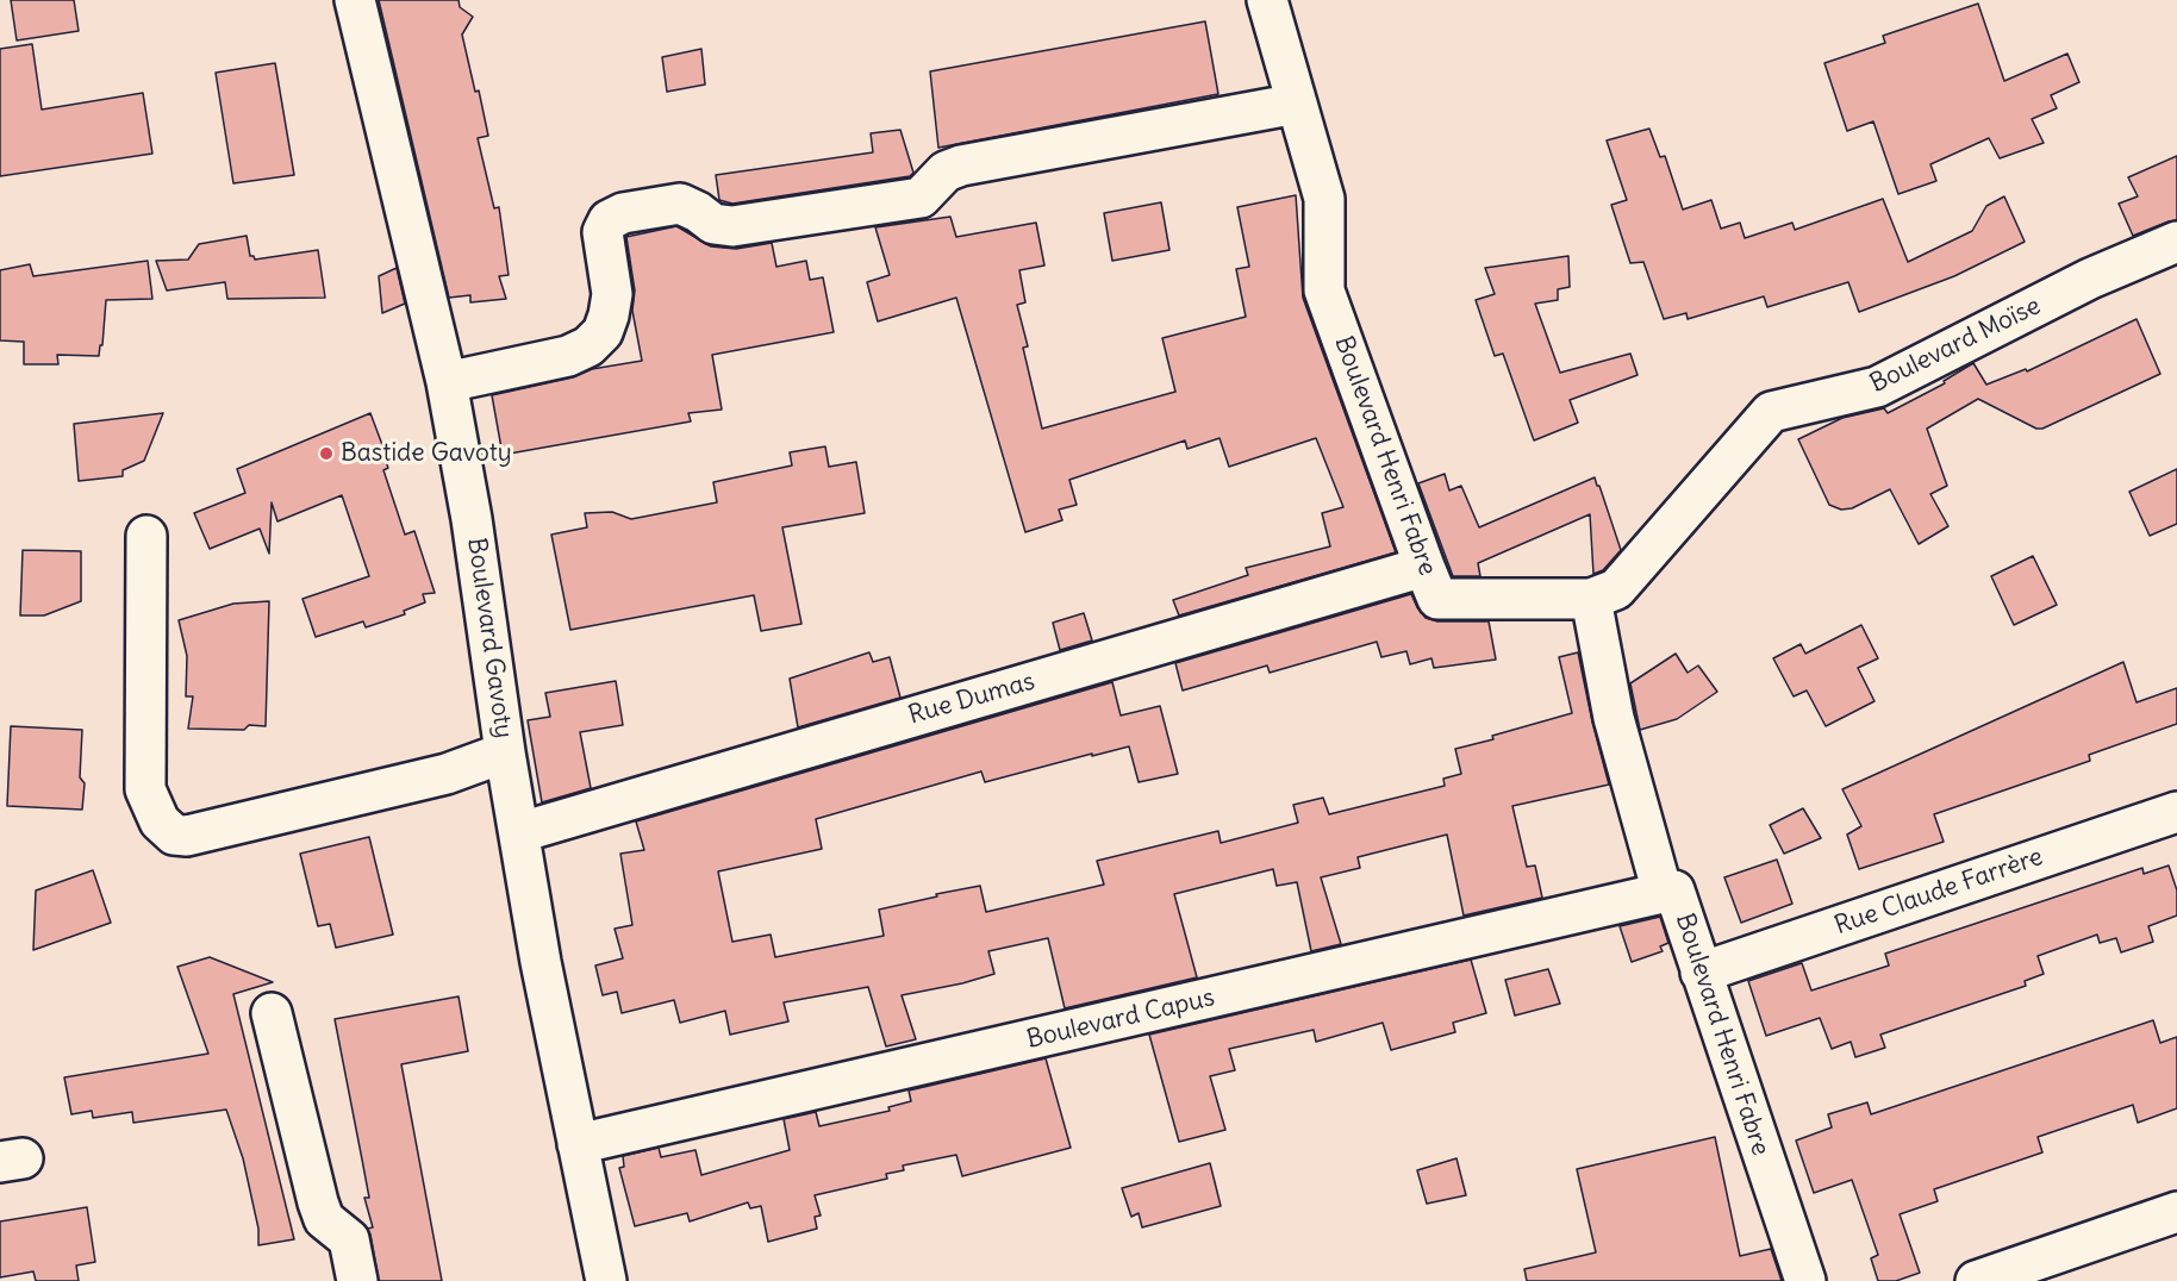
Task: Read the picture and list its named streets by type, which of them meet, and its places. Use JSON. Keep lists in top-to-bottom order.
{
  "streets": {
    "street": [
      "Boulevard Moïse",
      "Boulevard Henri Fabre",
      "Boulevard Gavoty",
      "Rue Dumas",
      "Rue Claude Farrère",
      "Boulevard Capus"
    ]
  },
  "crossings": [
    ["Boulevard Moïse", "Boulevard Henri Fabre"],
    ["Boulevard Henri Fabre", "Rue Dumas"],
    ["Boulevard Henri Fabre", "Rue Claude Farrère"],
    ["Boulevard Henri Fabre", "Boulevard Capus"],
    ["Boulevard Gavoty", "Rue Dumas"],
    ["Boulevard Gavoty", "Boulevard Capus"]
  ],
  "places": ["Bastide Gavoty"]
}
